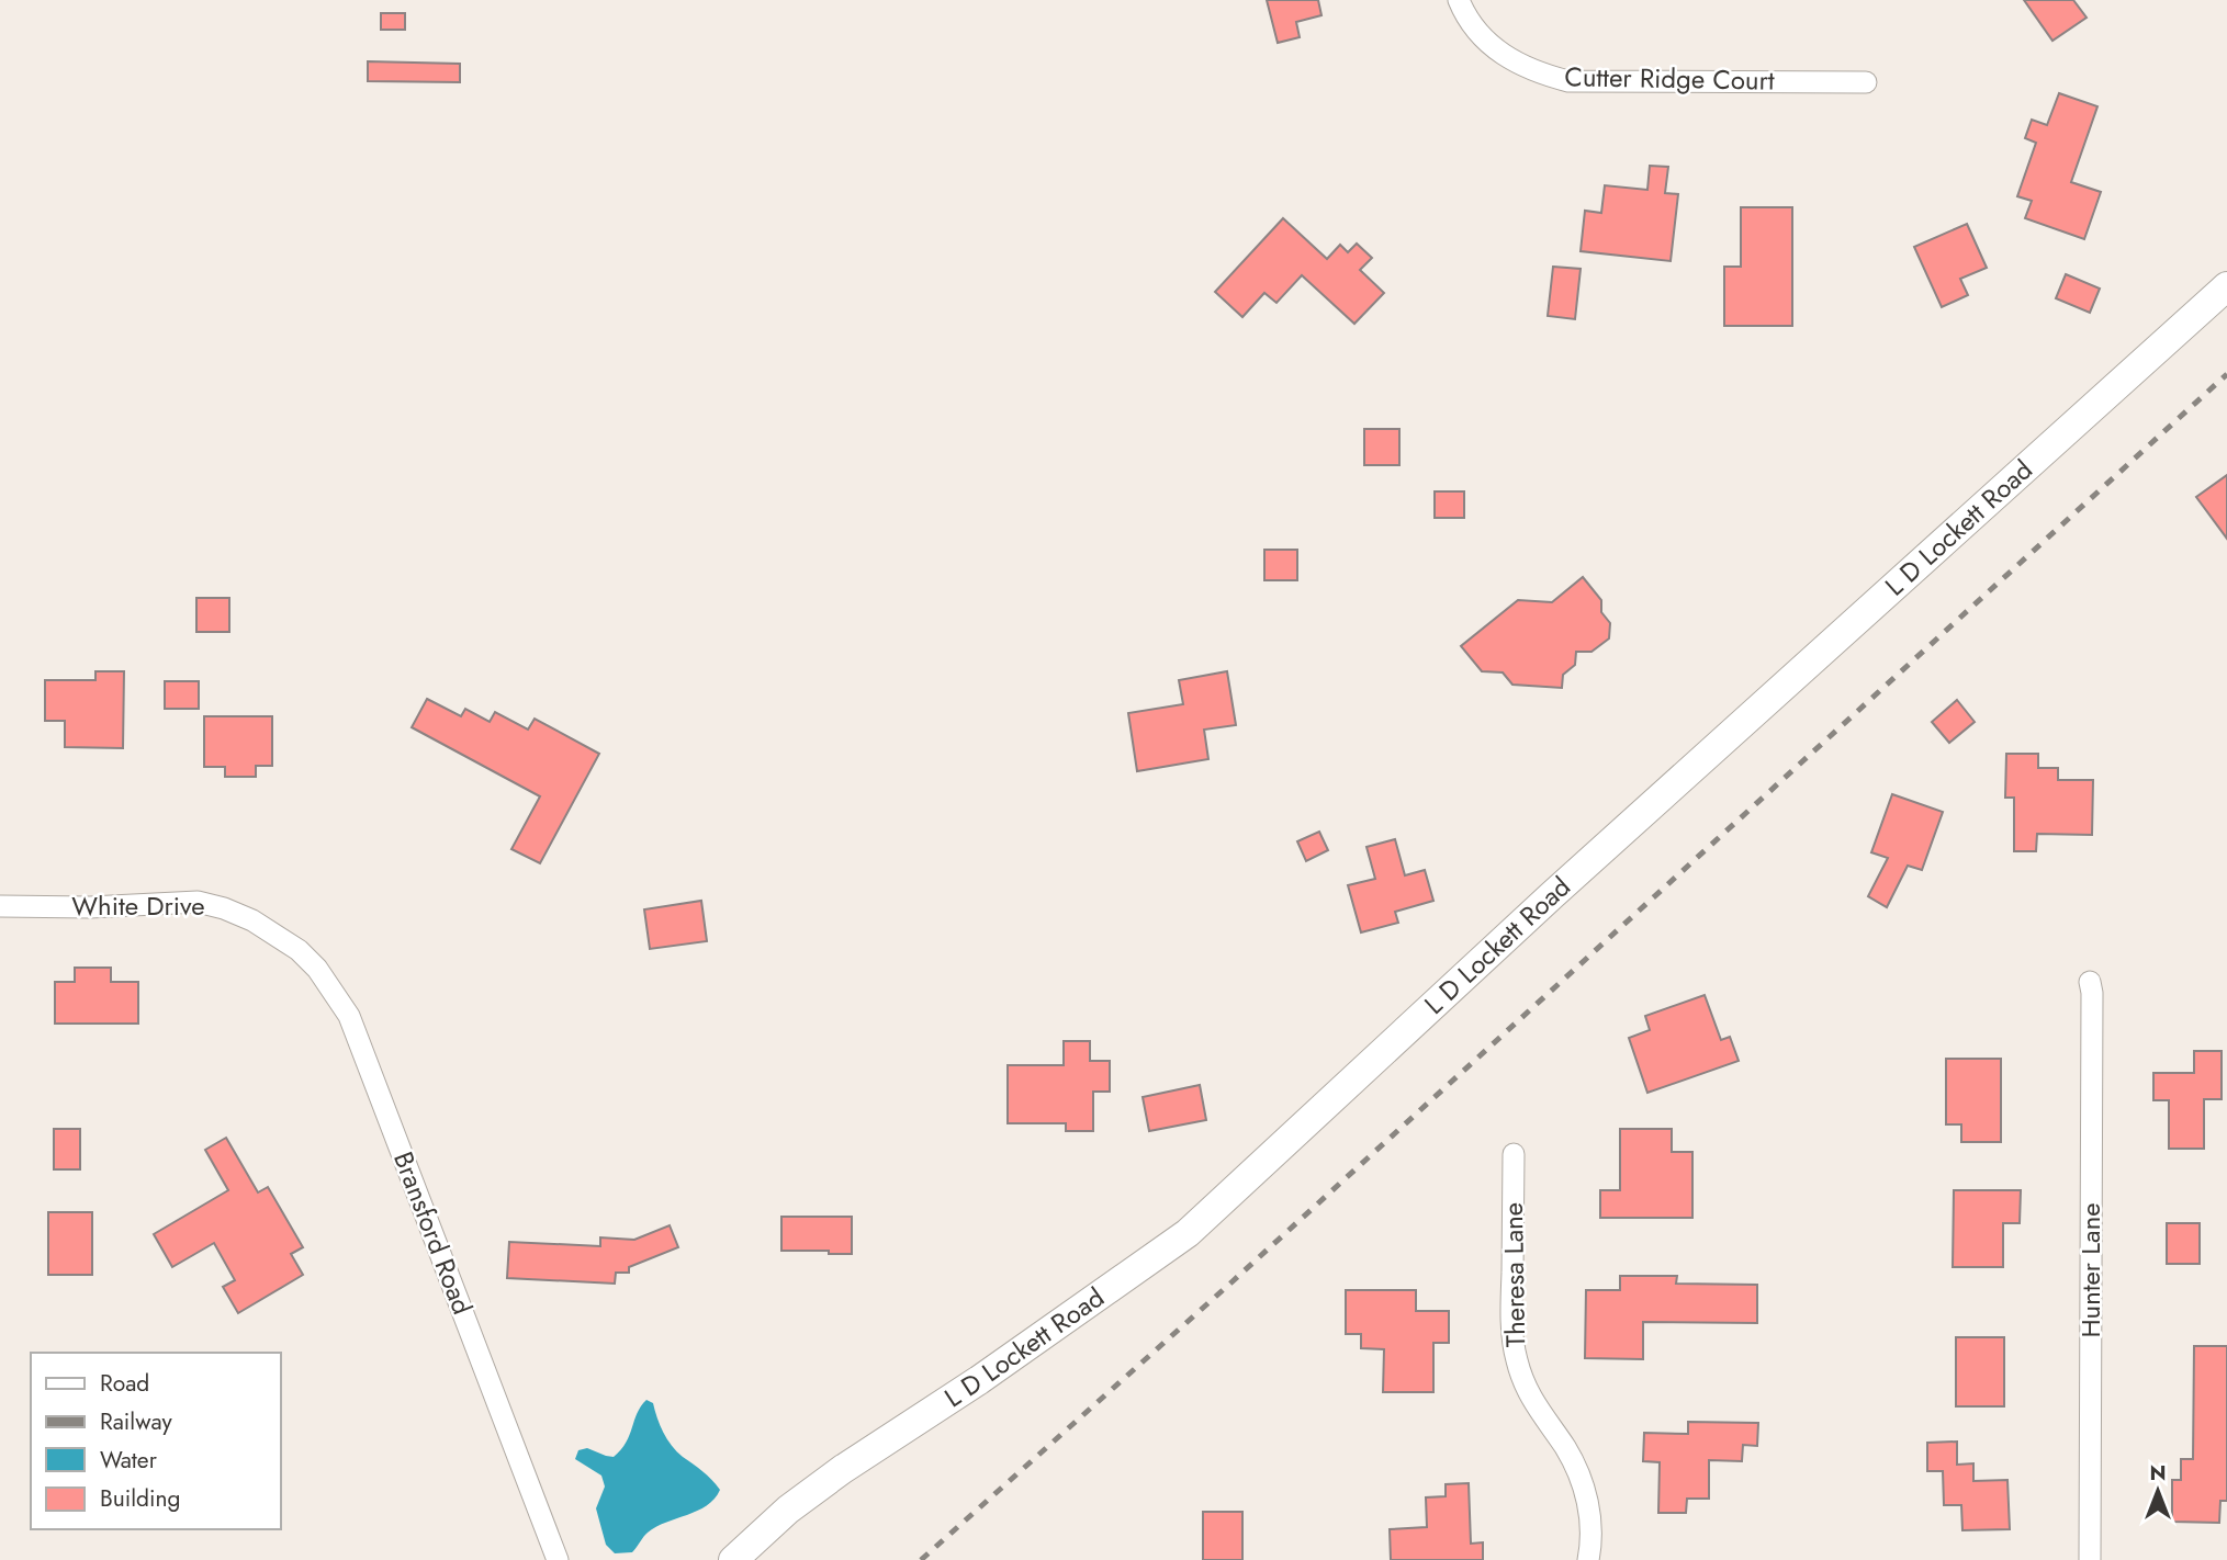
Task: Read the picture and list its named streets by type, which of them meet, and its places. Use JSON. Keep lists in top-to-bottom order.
{
  "streets": {
    "main road": ["L D Lockett Road"],
    "street": [
      "Cutter Ridge Court",
      "White Drive",
      "Bransford Road",
      "Hunter Lane",
      "Theresa Lane"
    ]
  },
  "crossings": [
    ["White Drive", "Bransford Road"]
  ],
  "legend": [
    "Road",
    "Railway",
    "Water",
    "Building"
  ],
  "north": "top"
}
